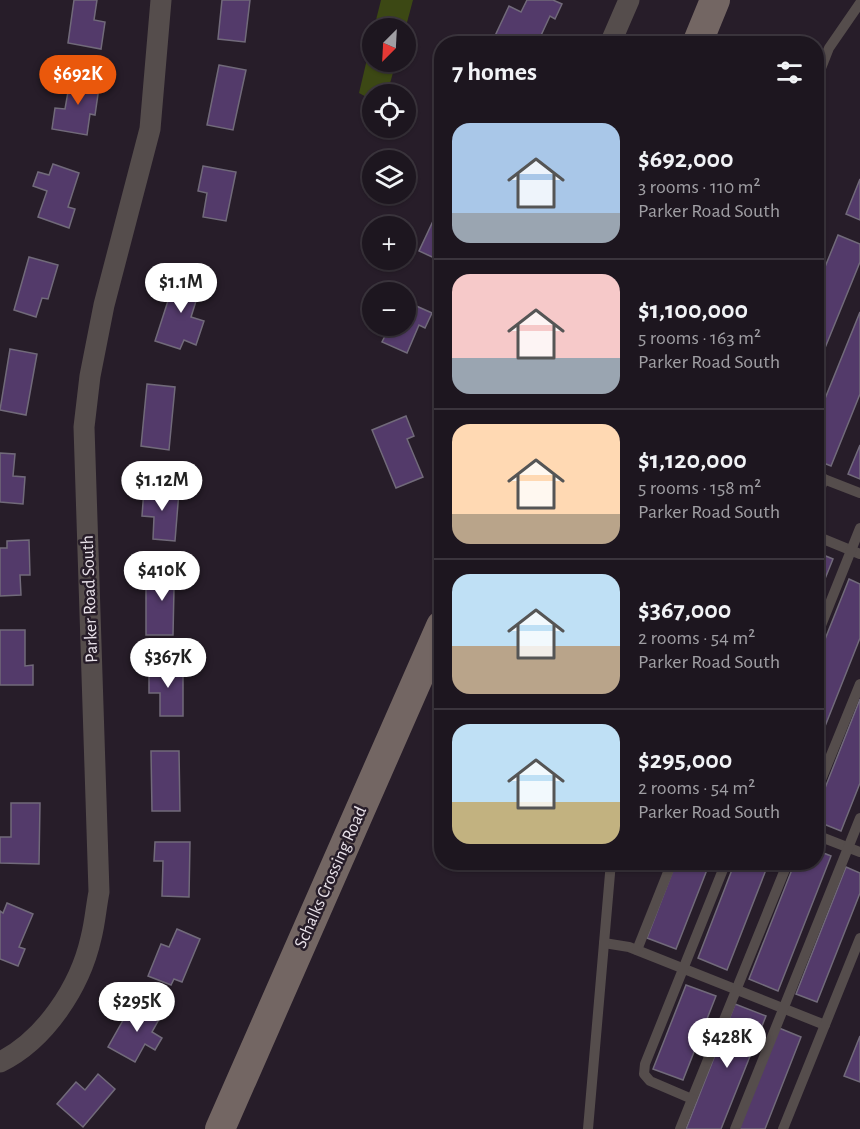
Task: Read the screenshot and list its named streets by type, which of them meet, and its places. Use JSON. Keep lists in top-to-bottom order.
{
  "streets": {
    "street": ["Parker Road South", "Schalks Crossing Road"]
  },
  "north": "bottom left",
  "page": {
    "map_buttons": ["+", "−"],
    "heading": "7 homes",
    "price": [
      "$692K",
      "$1.1M",
      "$1.12M",
      "$410K",
      "$367K",
      "$295K",
      "$428K"
    ],
    "list": [
      {
        "name": "$692,000",
        "note": "3 rooms · 110 m² · Parker Road South"
      },
      {
        "name": "$1,100,000",
        "note": "5 rooms · 163 m² · Parker Road South"
      },
      {
        "name": "$1,120,000",
        "note": "5 rooms · 158 m² · Parker Road South"
      },
      {
        "name": "$367,000",
        "note": "2 rooms · 54 m² · Parker Road South"
      },
      {
        "name": "$295,000",
        "note": "2 rooms · 54 m² · Parker Road South"
      }
    ]
  }
}
